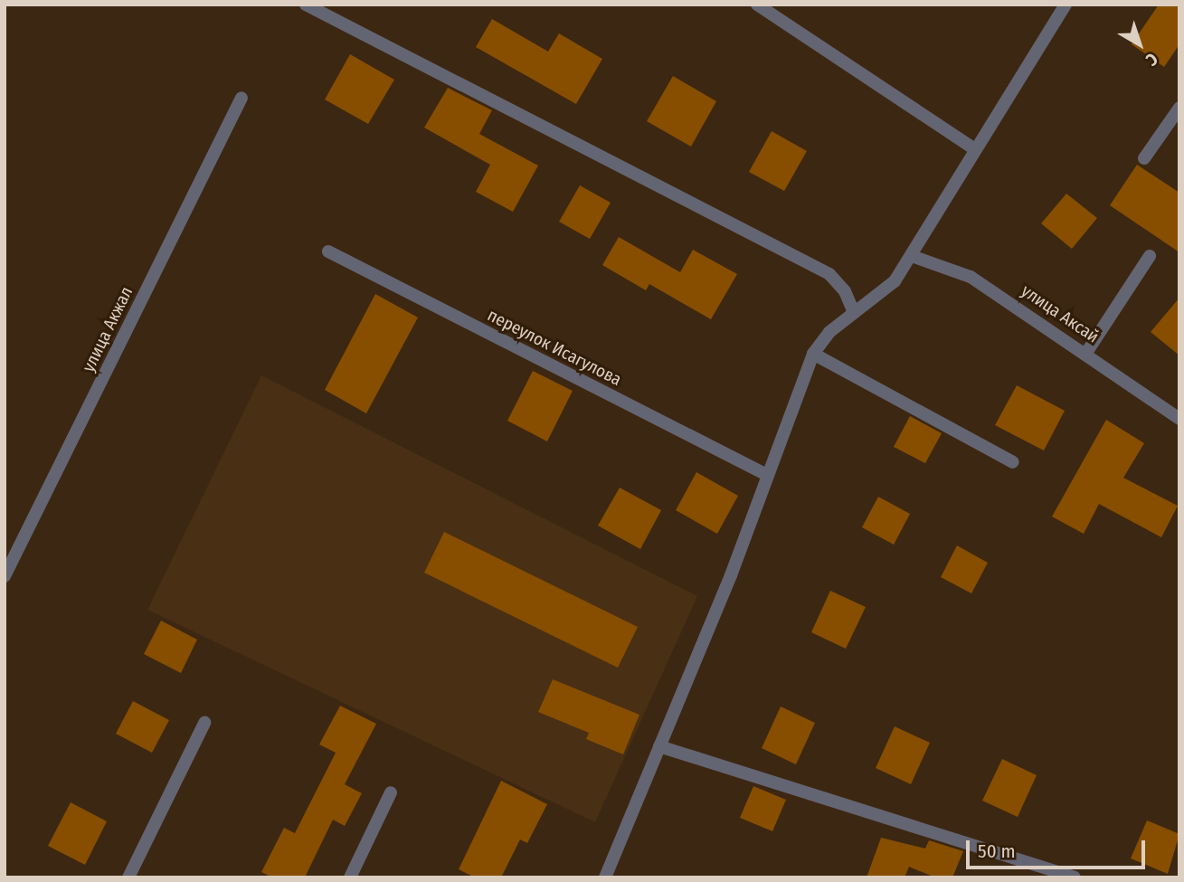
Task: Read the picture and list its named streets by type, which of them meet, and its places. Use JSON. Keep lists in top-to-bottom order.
{
  "streets": {
    "street": ["улица Аксай", "улица Акжал", "переулок Исагулова"]
  },
  "scale_bar": "50 m",
  "north": "bottom right"
}
